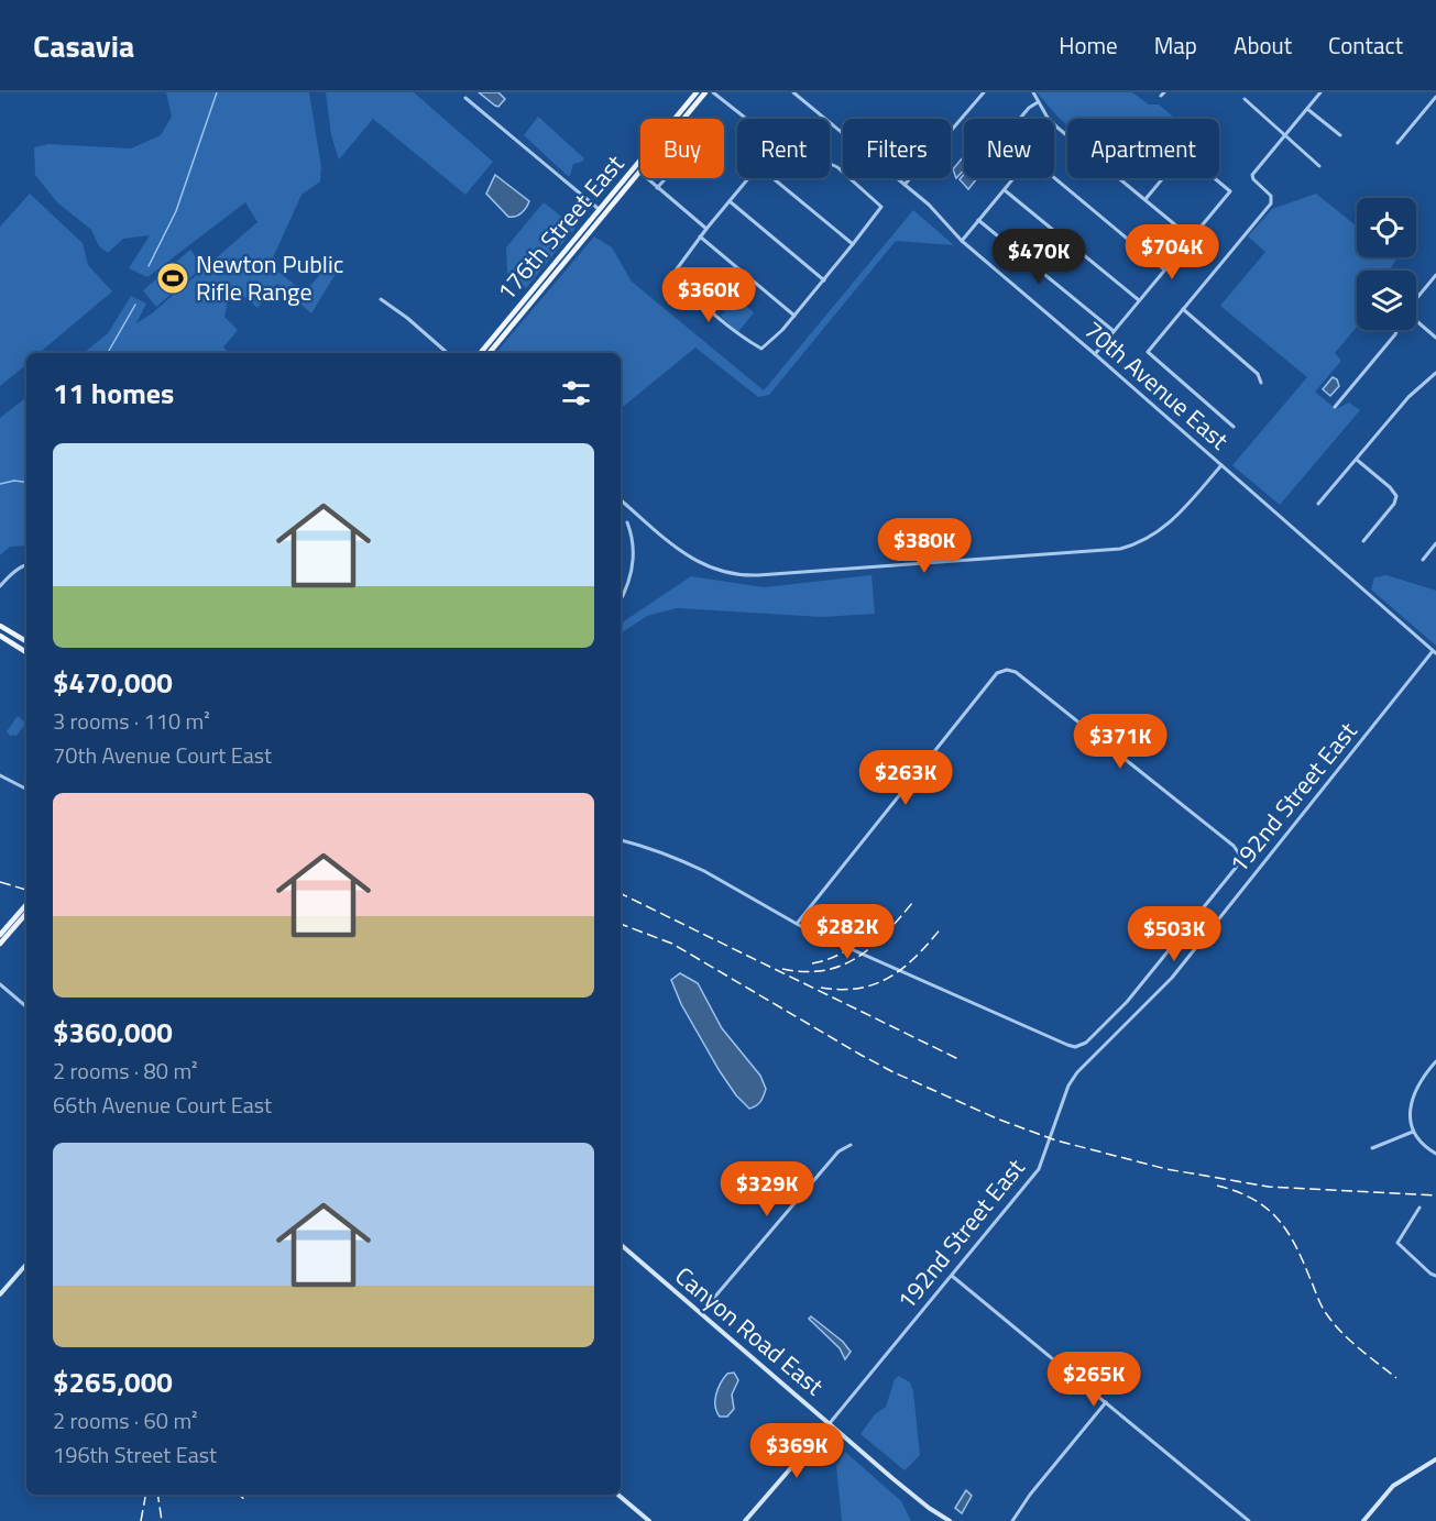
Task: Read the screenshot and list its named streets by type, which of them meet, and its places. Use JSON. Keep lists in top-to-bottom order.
{
  "streets": {
    "main road": ["176th Street East", "192nd Street East", "Canyon Road East"],
    "street": ["70th Avenue East"]
  },
  "crossings": [
    ["70th Avenue East", "192nd Street East"],
    ["192nd Street East", "Canyon Road East"]
  ],
  "places": {
    "sports": ["Newton Public Rifle Range"]
  },
  "page": {
    "header": "Casavia",
    "nav": [
      "Home",
      "Map",
      "About",
      "Contact"
    ],
    "chip": [
      "Buy",
      "Rent",
      "Filters",
      "New",
      "Apartment"
    ],
    "price": [
      "$704K",
      "$470K",
      "$360K",
      "$380K",
      "$371K",
      "$263K",
      "$282K",
      "$503K",
      "$329K",
      "$265K",
      "$369K"
    ],
    "heading": "11 homes",
    "list": [
      {
        "name": "$470,000",
        "note": "3 rooms · 110 m² · 70th Avenue Court East"
      },
      {
        "name": "$360,000",
        "note": "2 rooms · 80 m² · 66th Avenue Court East"
      },
      {
        "name": "$265,000",
        "note": "2 rooms · 60 m² · 196th Street East"
      }
    ]
  }
}
